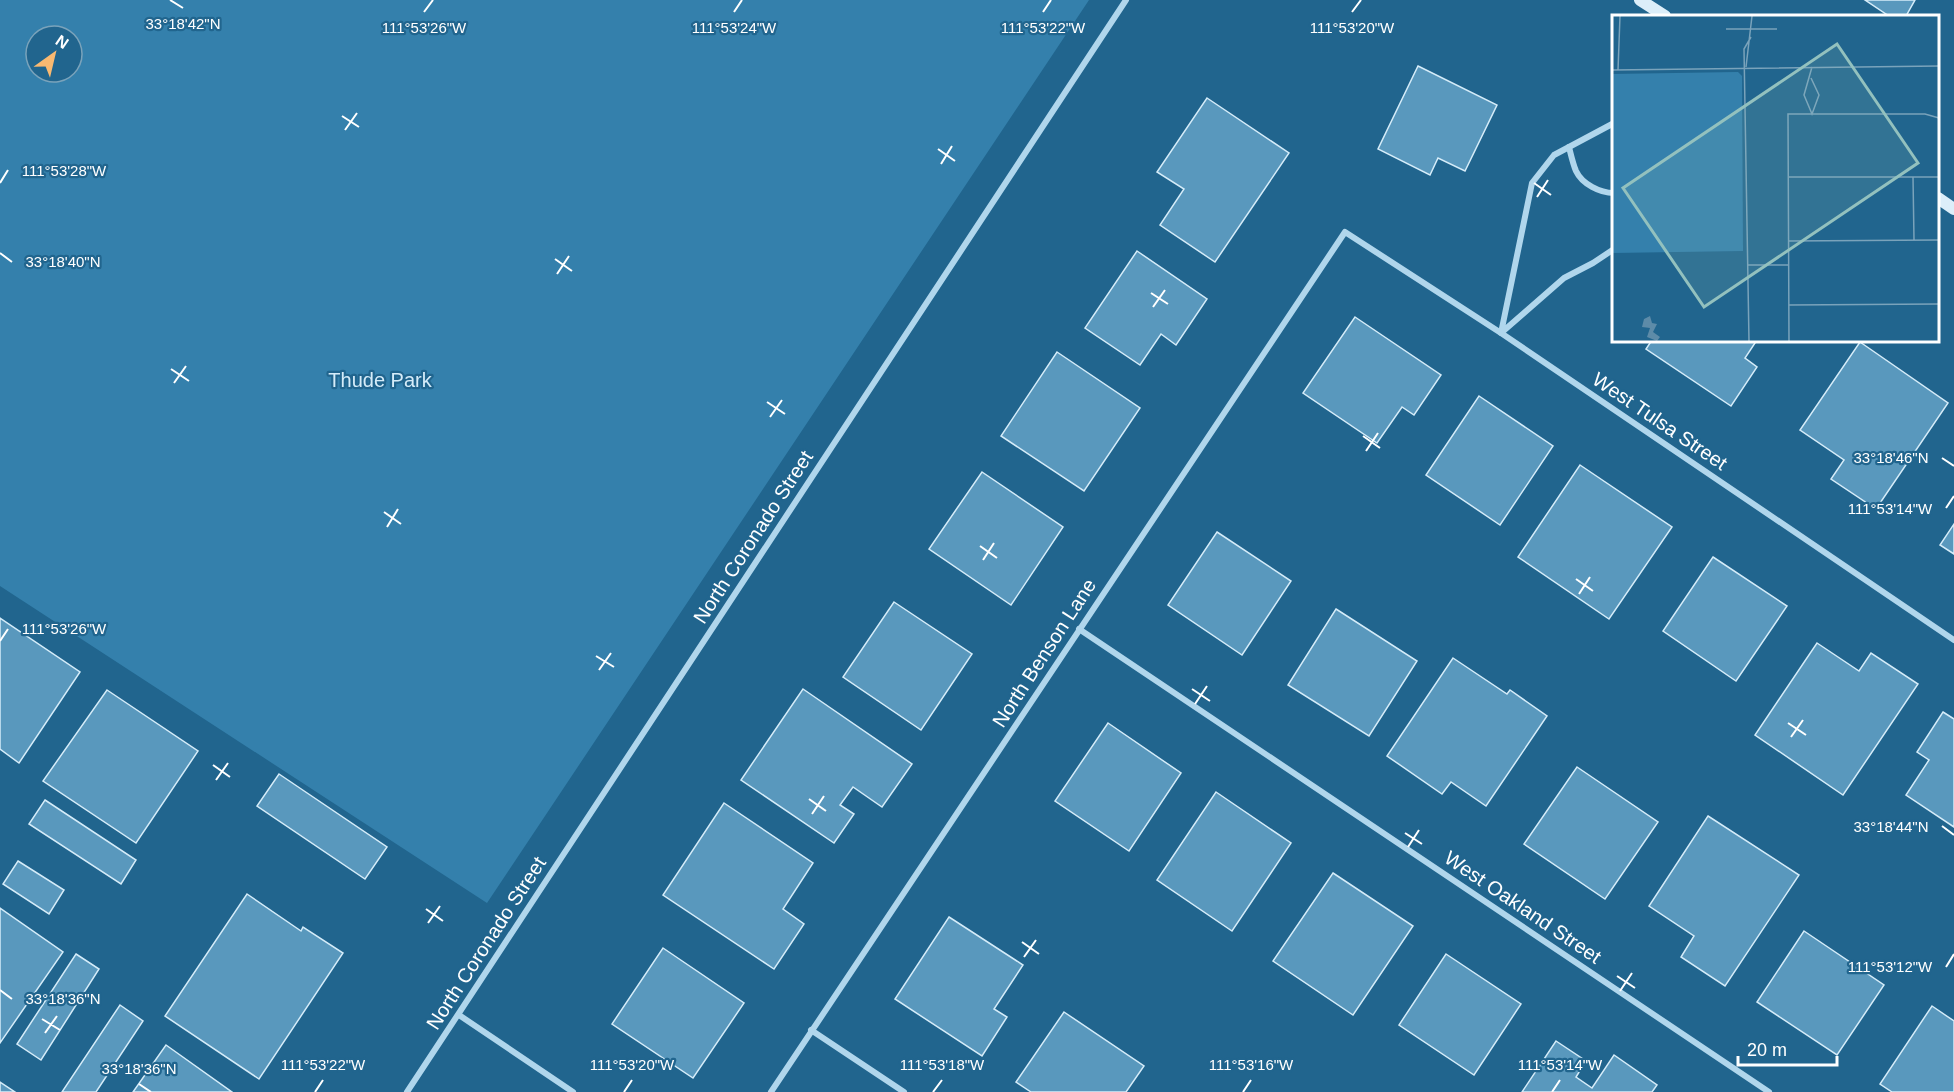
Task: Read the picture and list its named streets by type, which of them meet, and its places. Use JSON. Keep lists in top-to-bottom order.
{
  "streets": {
    "street": [
      "West Tulsa Street",
      "North Coronado Street",
      "North Benson Lane",
      "West Oakland Street"
    ]
  },
  "crossings": [
    ["West Tulsa Street", "North Benson Lane"],
    ["North Benson Lane", "West Oakland Street"]
  ],
  "parks": ["Thude Park"],
  "scale_bar": "20 m",
  "north": "top right",
  "coordinates": [
    "33°18'42\"N",
    "111°53'26\"W",
    "111°53'24\"W",
    "111°53'22\"W",
    "111°53'20\"W",
    "111°53'28\"W",
    "33°18'40\"N",
    "33°18'46\"N",
    "111°53'14\"W",
    "33°18'44\"N",
    "111°53'12\"W",
    "33°18'36\"N",
    "111°53'18\"W",
    "111°53'16\"W"
  ]
}
